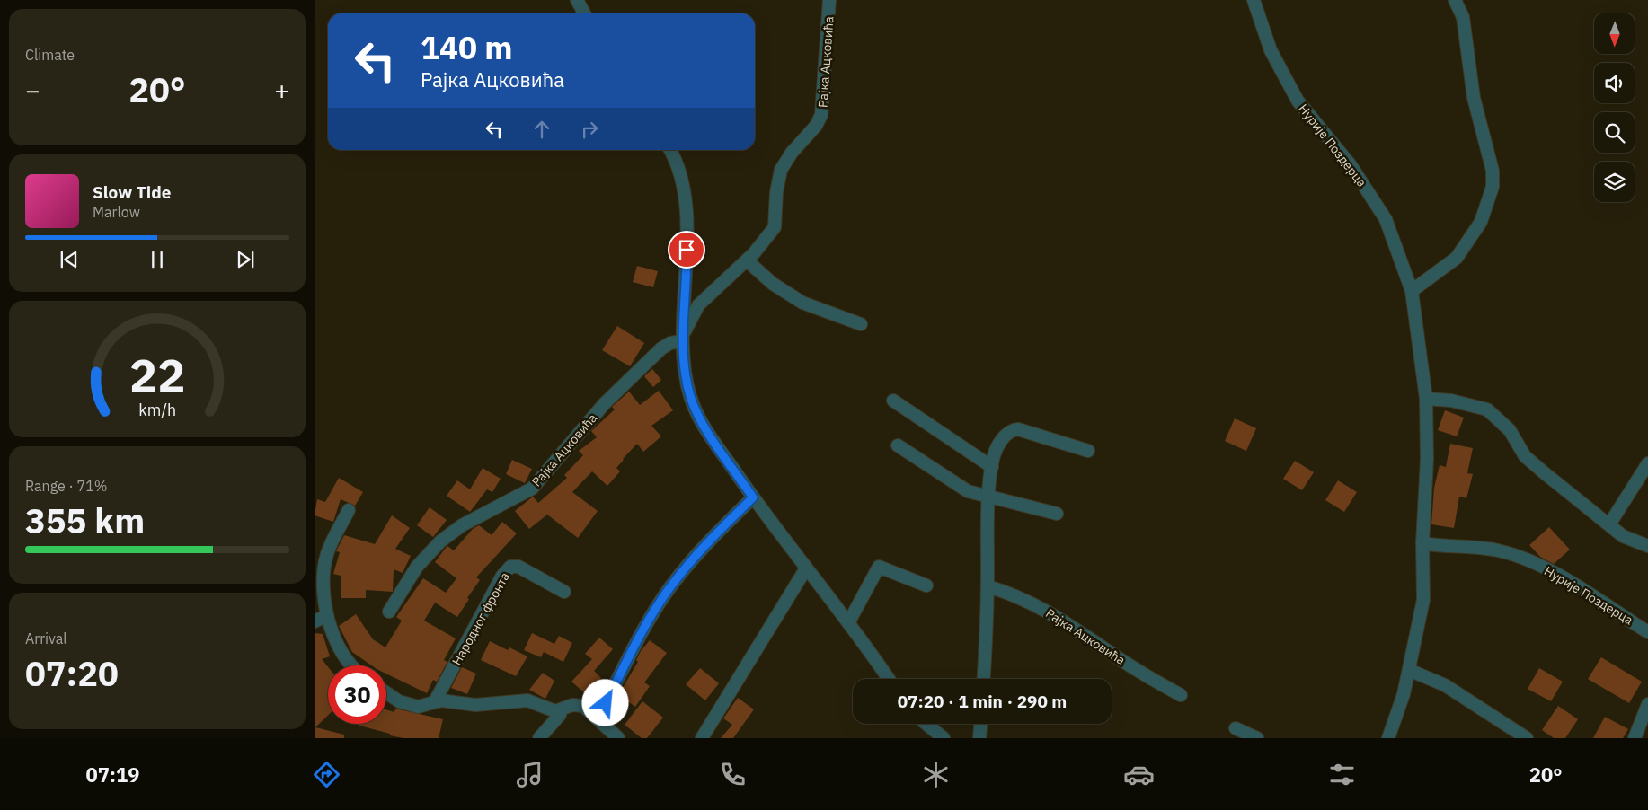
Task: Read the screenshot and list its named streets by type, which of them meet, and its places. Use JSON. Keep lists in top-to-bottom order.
{
  "streets": {
    "street": ["Рајка Ацковића", "Нурије Поздерца", "Народног фронта"]
  },
  "north": "bottom",
  "page": {
    "tile": [
      "Climate",
      ["Range · 71%", "355 km"],
      ["Arrival", "07:20"]
    ],
    "turn": ["140 m", "Рајка Ацковића"],
    "heat": ["−", "20°", "+"],
    "song": ["Slow Tide", "Marlow"],
    "limit": "30",
    "trip": "07:20 · 1 min · 290 m",
    "tabs": ["07:19", "20°"],
    "gauge": ["22", "km/h"]
  }
}
